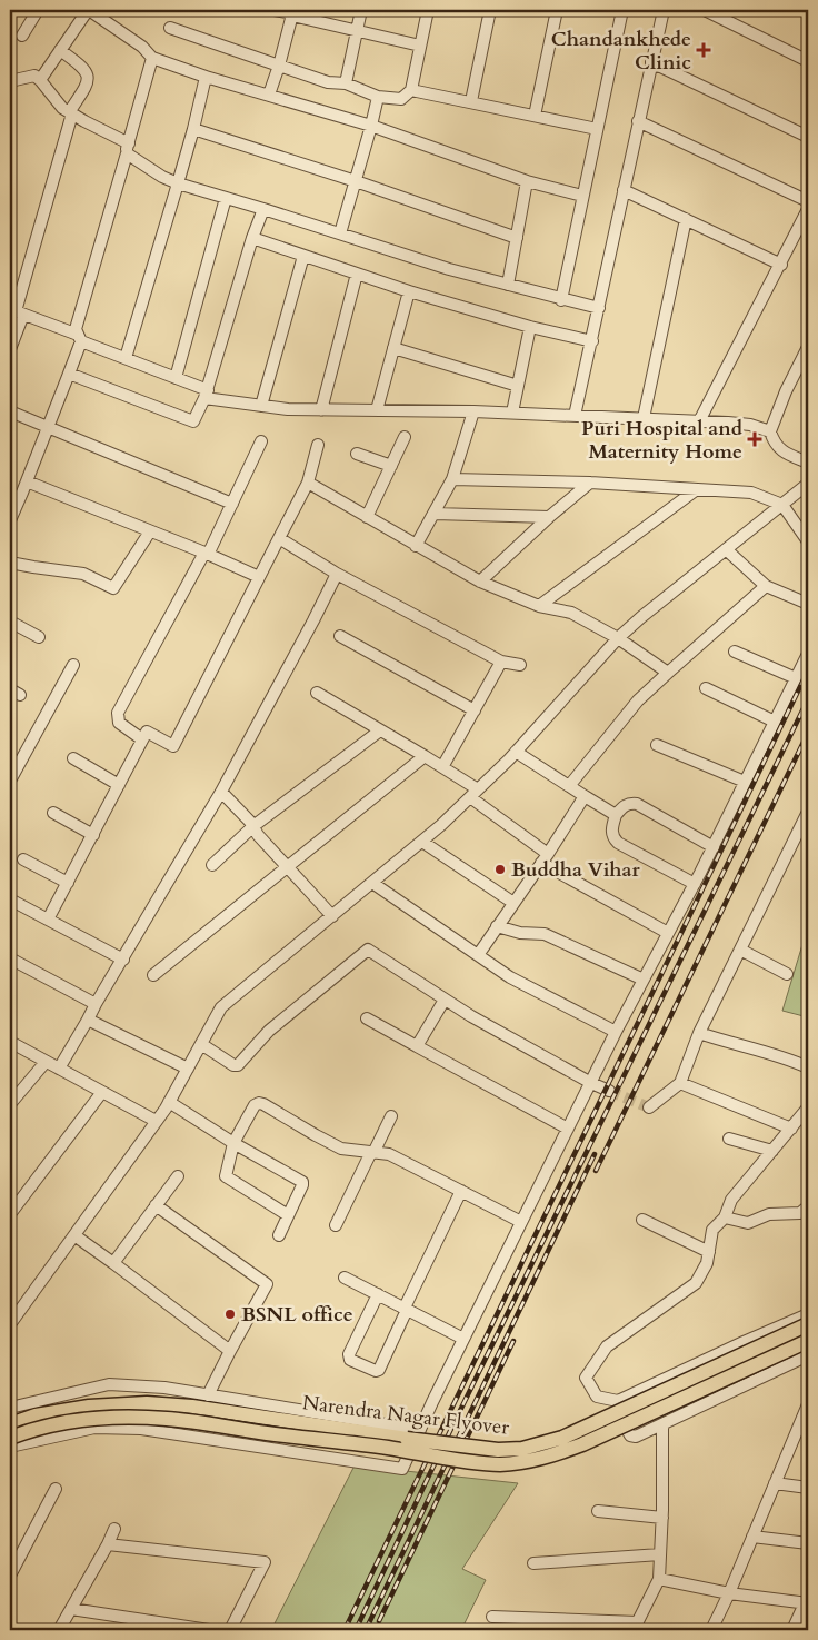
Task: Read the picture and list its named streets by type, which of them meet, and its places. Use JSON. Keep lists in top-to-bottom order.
{
  "streets": {
    "main road": ["Narendra Nagar Flyover"]
  },
  "places": {
    "health": ["Chandankhede Clinic", "Puri Hospital and Maternity Home"],
    "other": ["Buddha Vihar", "BSNL office"]
  }
}
